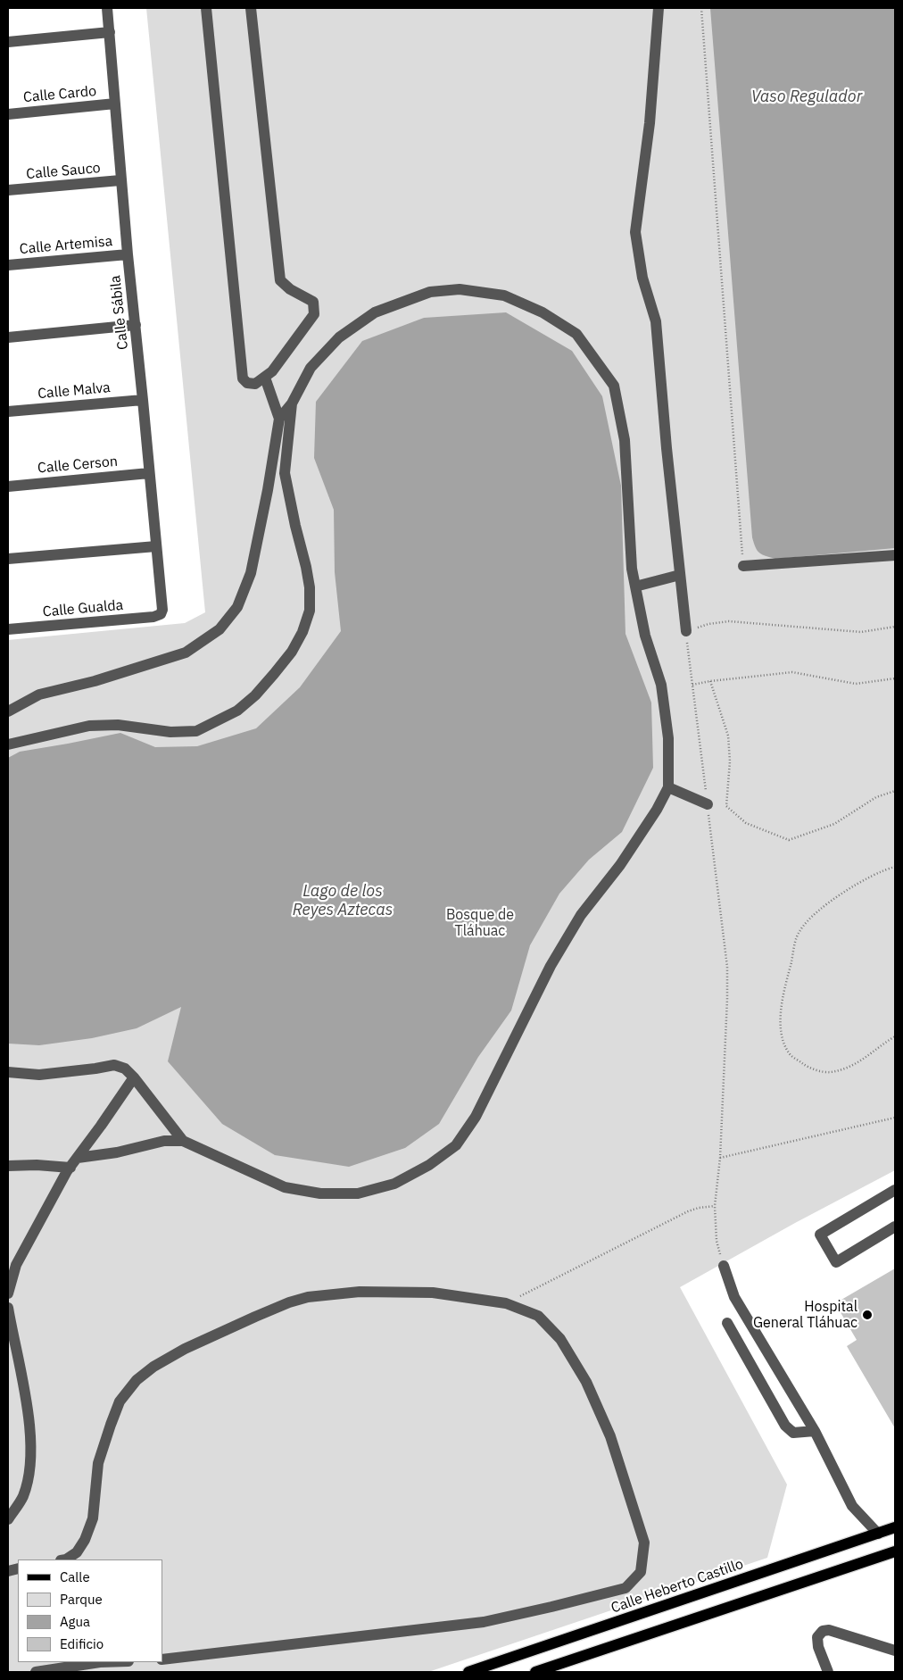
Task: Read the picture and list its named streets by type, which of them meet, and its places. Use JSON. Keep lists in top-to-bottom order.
{
  "streets": {
    "main road": ["Calle Heberto Castillo"],
    "street": [
      "Calle Cardo",
      "Calle Sauco",
      "Calle Artemisa",
      "Calle Sábila",
      "Calle Malva",
      "Calle Cerson",
      "Calle Gualda"
    ]
  },
  "crossings": [
    ["Calle Cardo", "Calle Sábila"],
    ["Calle Sauco", "Calle Sábila"],
    ["Calle Artemisa", "Calle Sábila"],
    ["Calle Sábila", "Calle Malva"],
    ["Calle Sábila", "Calle Cerson"],
    ["Calle Sábila", "Calle Gualda"]
  ],
  "water": ["Vaso Regulador", "Lago de los Reyes Aztecas"],
  "parks": ["Bosque de Tláhuac"],
  "places": ["Hospital General Tláhuac"],
  "legend": [
    "Calle",
    "Parque",
    "Agua",
    "Edificio"
  ]
}
